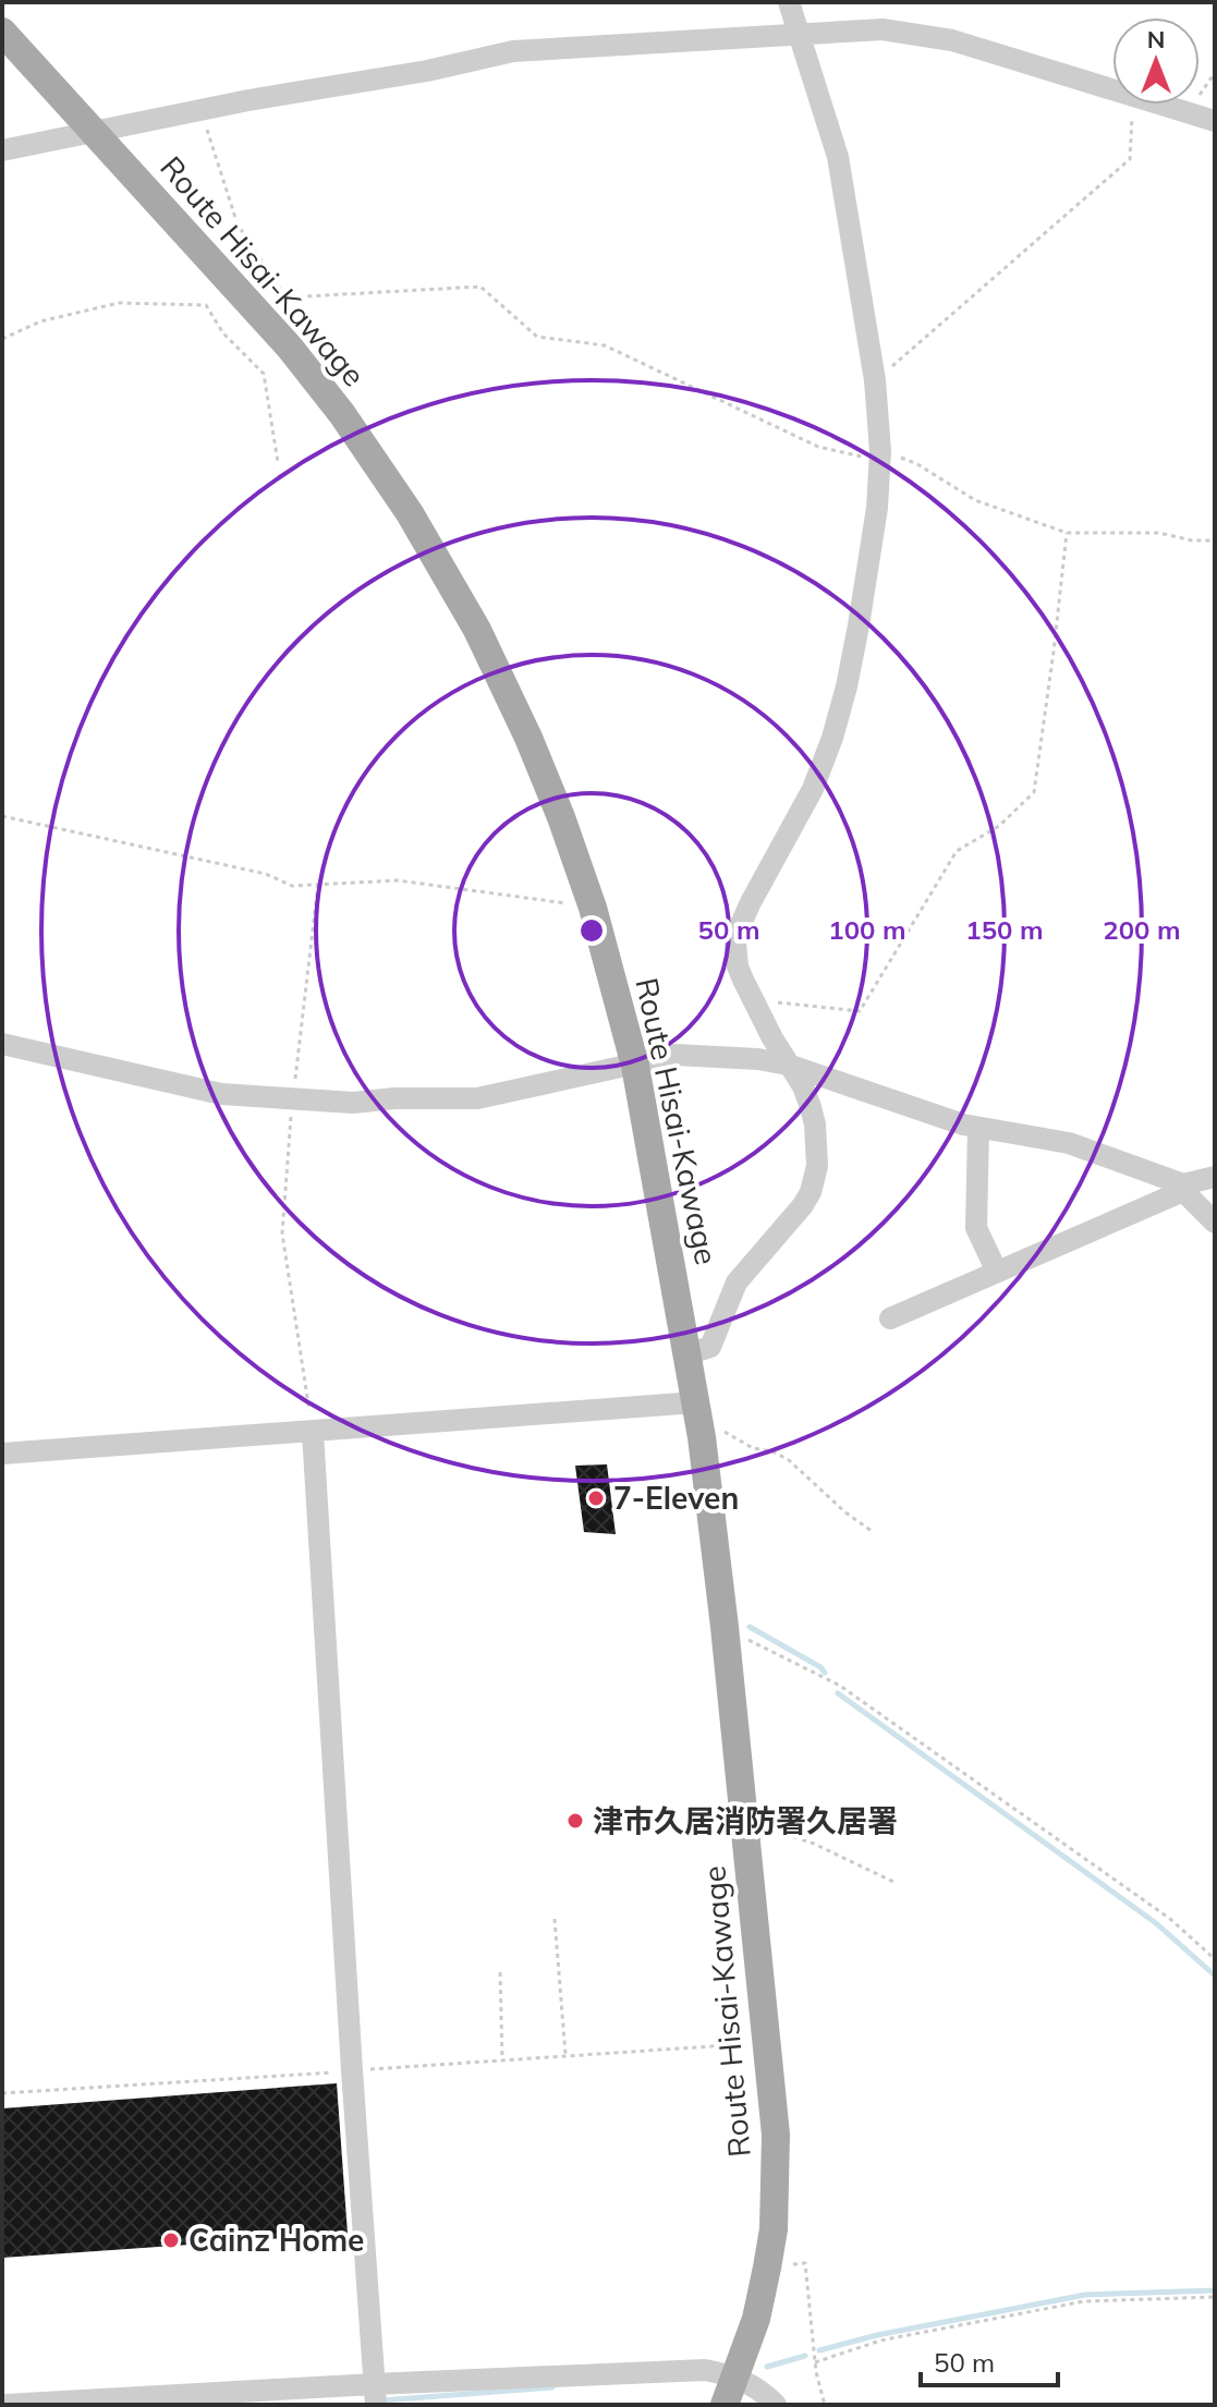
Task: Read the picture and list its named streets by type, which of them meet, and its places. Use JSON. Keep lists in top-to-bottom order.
{
  "streets": {
    "main road": ["Route Hisai-Kawage"]
  },
  "places": ["7-Eleven", "津市久居消防署久居署", "Cainz Home"],
  "scale_bar": "50 m",
  "north": "top",
  "rings": [
    "50 m",
    "100 m",
    "150 m",
    "200 m"
  ]
}
